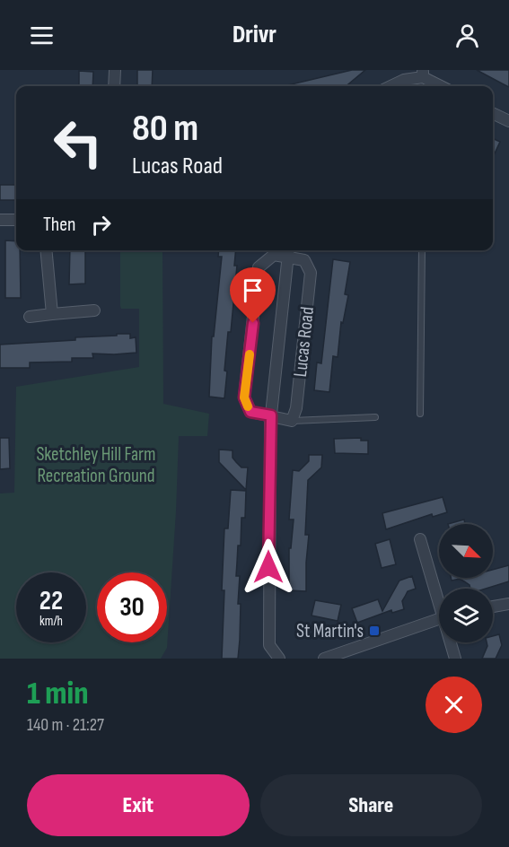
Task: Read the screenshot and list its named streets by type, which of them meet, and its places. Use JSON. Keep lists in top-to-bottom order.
{
  "streets": {
    "street": ["Lucas Road"]
  },
  "parks": ["Sketchley Hill Farm Recreation Ground"],
  "places": {
    "transit": ["St Martin's"]
  },
  "north": "bottom right",
  "page": {
    "header": "Drivr",
    "turn": ["80 m", "Lucas Road"],
    "then": "Then",
    "speed": "22 km/h",
    "limit": "30",
    "heading": ["1 min", "140 m · 21:27"],
    "buttons": ["Exit", "Share"]
  }
}
